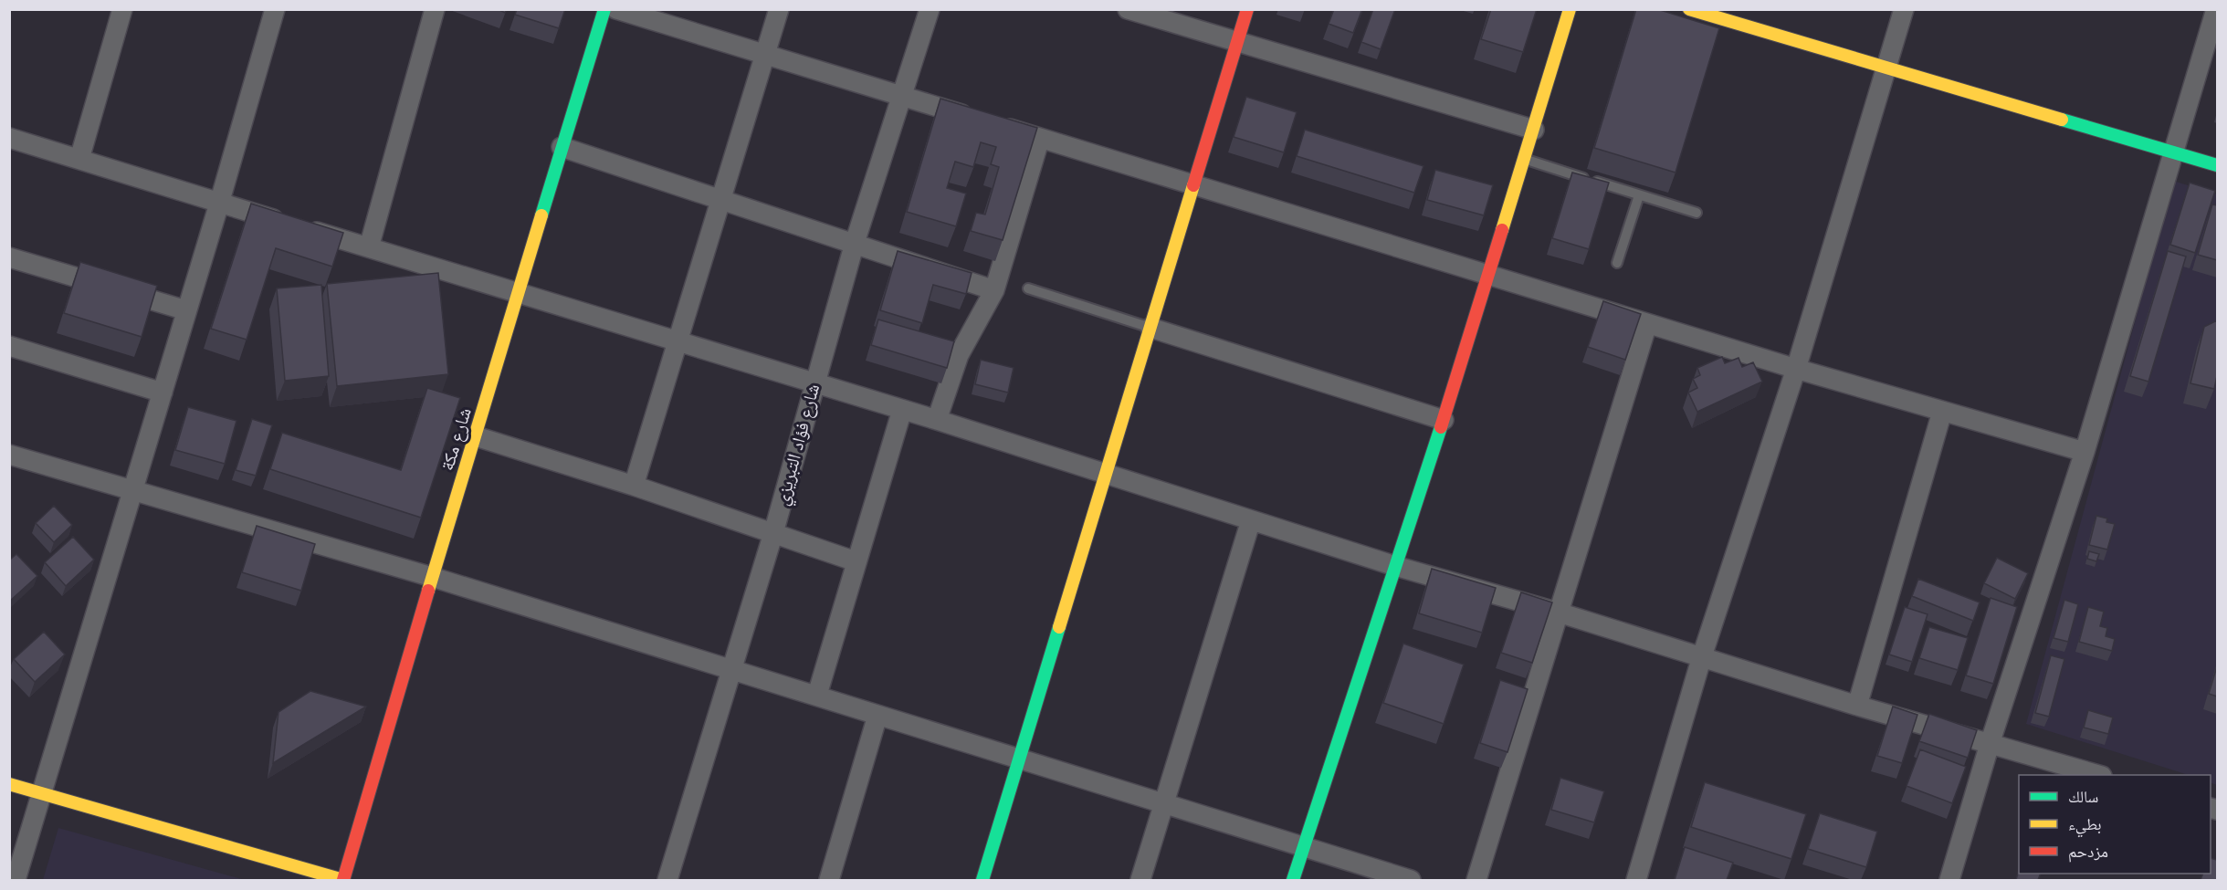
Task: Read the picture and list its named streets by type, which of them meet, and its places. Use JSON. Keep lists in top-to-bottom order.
{
  "streets": {
    "main road": ["شارع مكة"],
    "street": ["شارع فؤاد التبريزي"]
  },
  "legend": ["سالك", "بطيء", "مزدحم"]
}
